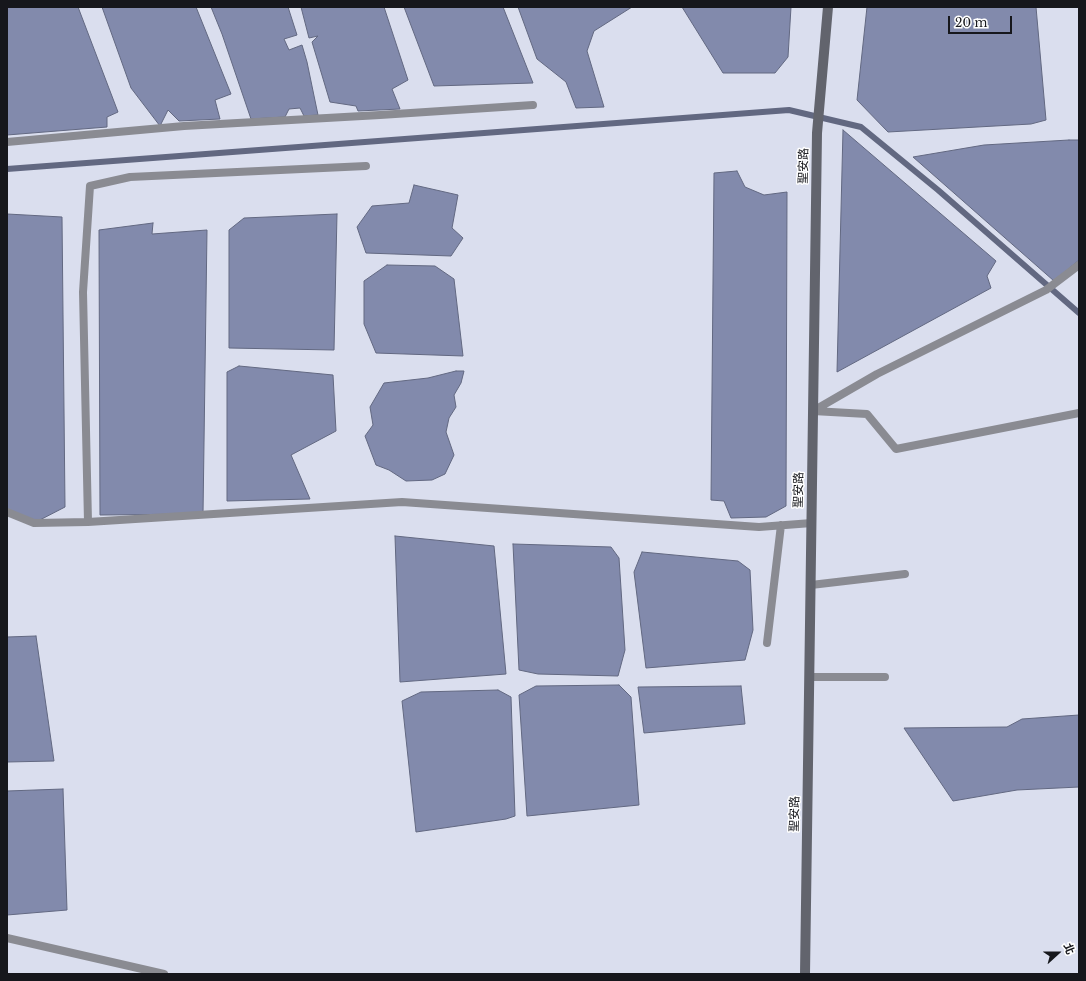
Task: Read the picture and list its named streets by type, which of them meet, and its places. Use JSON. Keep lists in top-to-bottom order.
{
  "streets": {
    "street": ["聖安路"]
  },
  "scale_bar": "20 m",
  "north": "right"
}
